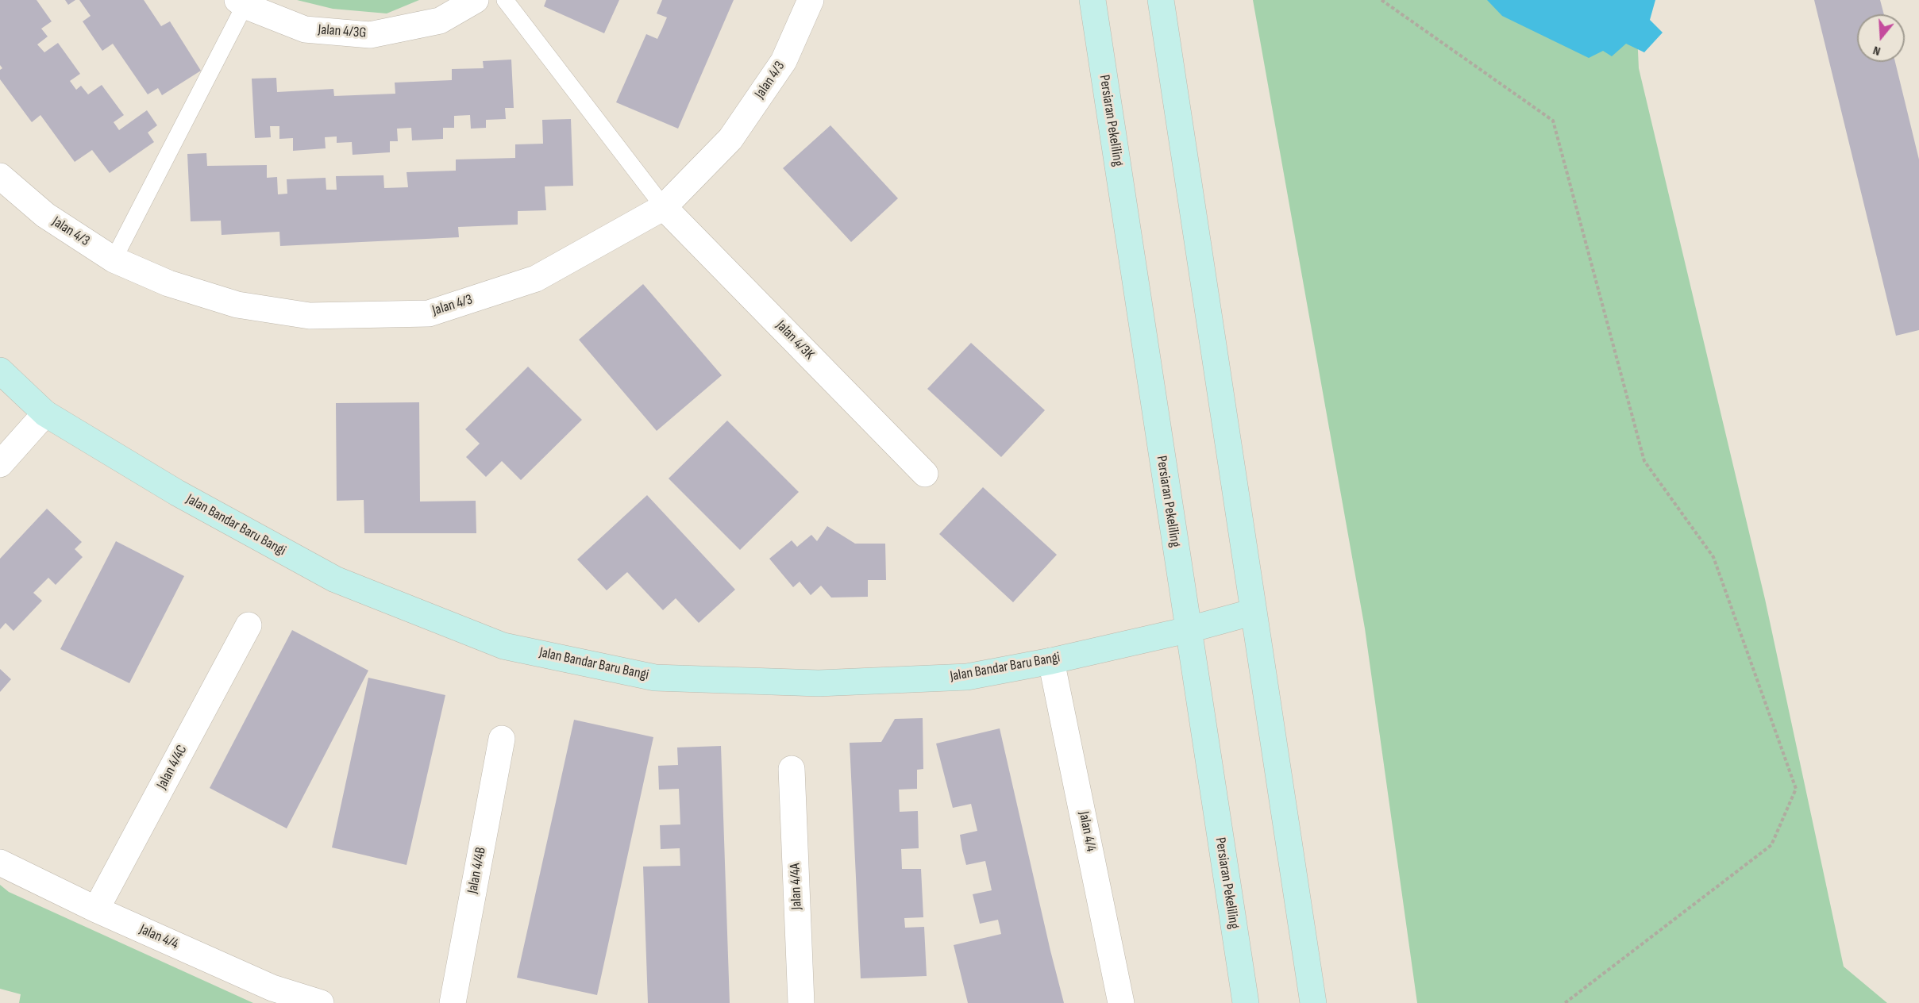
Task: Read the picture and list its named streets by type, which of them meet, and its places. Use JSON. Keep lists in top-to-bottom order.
{
  "streets": {
    "main road": ["Persiaran Pekeliling", "Jalan Bandar Baru Bangi"],
    "street": [
      "Jalan 4/3G",
      "Jalan 4/3",
      "Jalan 4/3K",
      "Jalan 4/4C",
      "Jalan 4/4",
      "Jalan 4/4B",
      "Jalan 4/4A"
    ]
  },
  "crossings": [
    ["Jalan 4/3", "Jalan 4/3K"],
    ["Persiaran Pekeliling", "Jalan Bandar Baru Bangi"],
    ["Jalan Bandar Baru Bangi", "Jalan 4/4"],
    ["Jalan 4/4C", "Jalan 4/4"]
  ],
  "north": "bottom"
}
